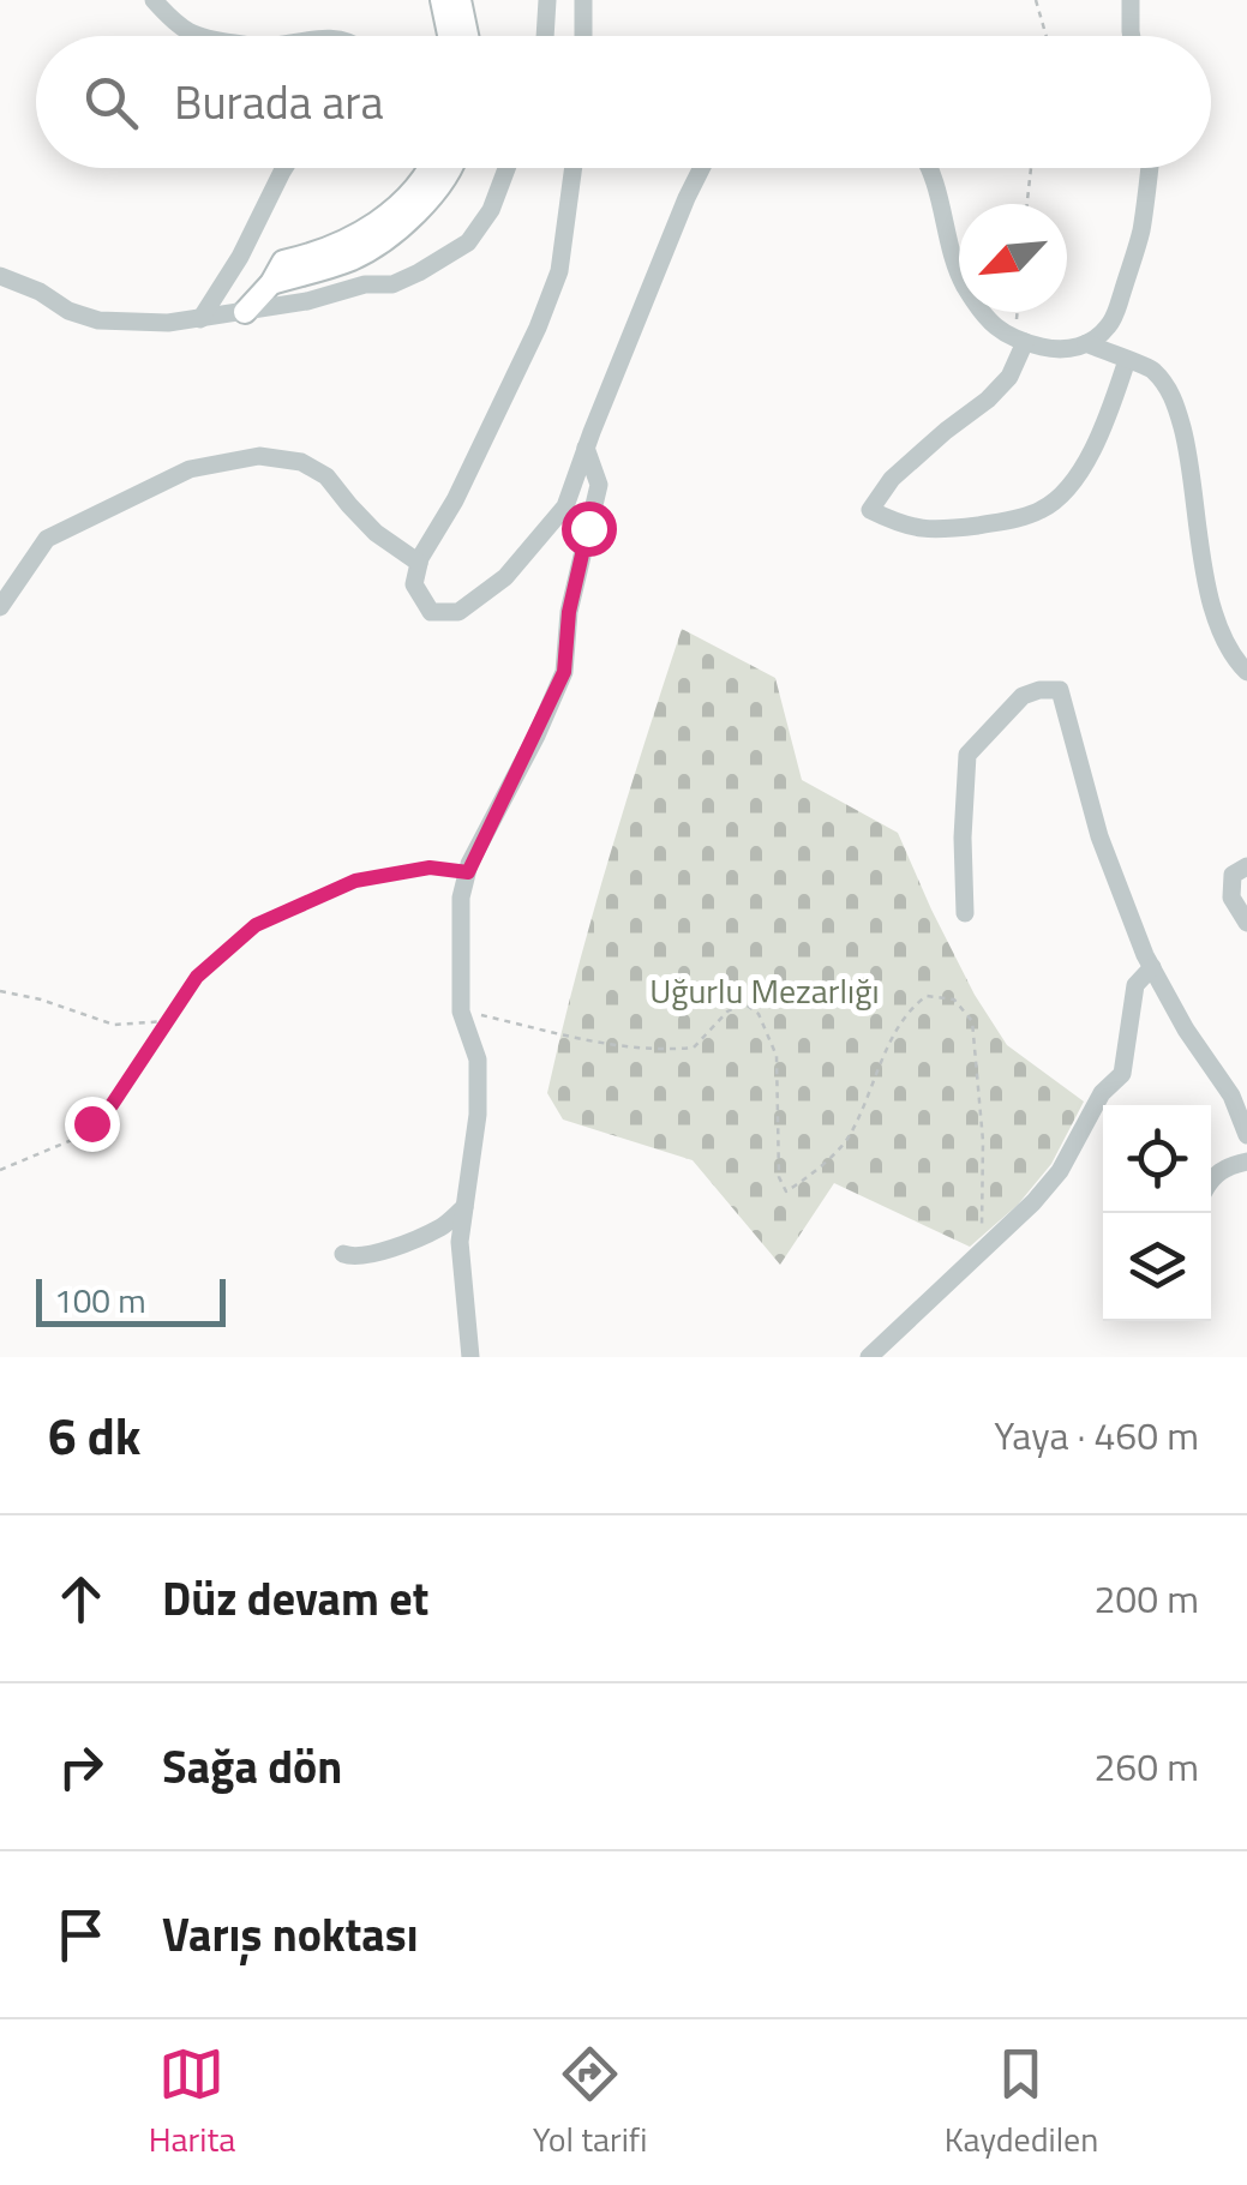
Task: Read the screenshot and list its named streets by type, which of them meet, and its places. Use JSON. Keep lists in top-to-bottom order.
{
  "parks": ["Uğurlu Mezarlığı"],
  "scale_bar": "100 m",
  "north": "bottom left",
  "page": {
    "search": "Burada ara",
    "scale": "100 m",
    "heading": ["6 dk", "Yaya · 460 m"],
    "list": [
      ["Düz devam et", "200 m"],
      ["Sağa dön", "260 m"],
      "Varış noktası"
    ],
    "nav": ["Harita", "Yol tarifi", "Kaydedilen"]
  }
}
